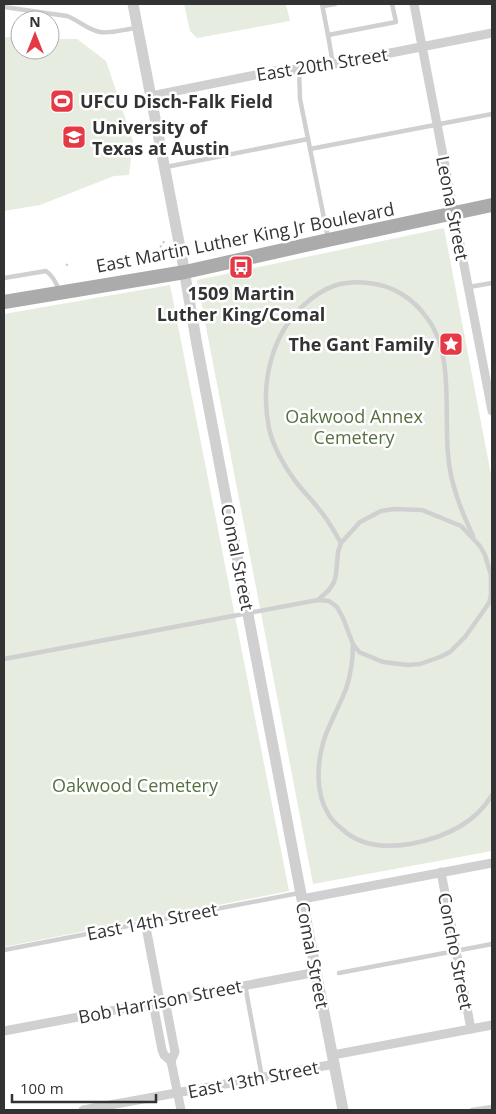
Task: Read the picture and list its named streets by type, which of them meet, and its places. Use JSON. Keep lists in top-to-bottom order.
{
  "streets": {
    "main road": ["East Martin Luther King Jr Boulevard"],
    "street": [
      "East 20th Street",
      "Leona Street",
      "Comal Street",
      "East 14th Street",
      "Concho Street",
      "Bob Harrison Street",
      "East 13th Street"
    ]
  },
  "crossings": [
    ["East 20th Street", "Leona Street"],
    ["East 20th Street", "Comal Street"],
    ["Leona Street", "East Martin Luther King Jr Boulevard"],
    ["East Martin Luther King Jr Boulevard", "Comal Street"],
    ["Comal Street", "East 14th Street"],
    ["Comal Street", "Bob Harrison Street"],
    ["Comal Street", "East 13th Street"],
    ["East 14th Street", "Concho Street"],
    ["Concho Street", "East 13th Street"]
  ],
  "parks": ["Oakwood Annex Cemetery", "Oakwood Cemetery"],
  "places": {
    "sports": ["UFCU Disch-Falk Field"],
    "school or university": ["University of Texas at Austin"],
    "bus stop": ["1509 Martin Luther King/Comal"],
    "place": ["The Gant Family"]
  },
  "scale_bar": "100 m",
  "north": "top"
}
